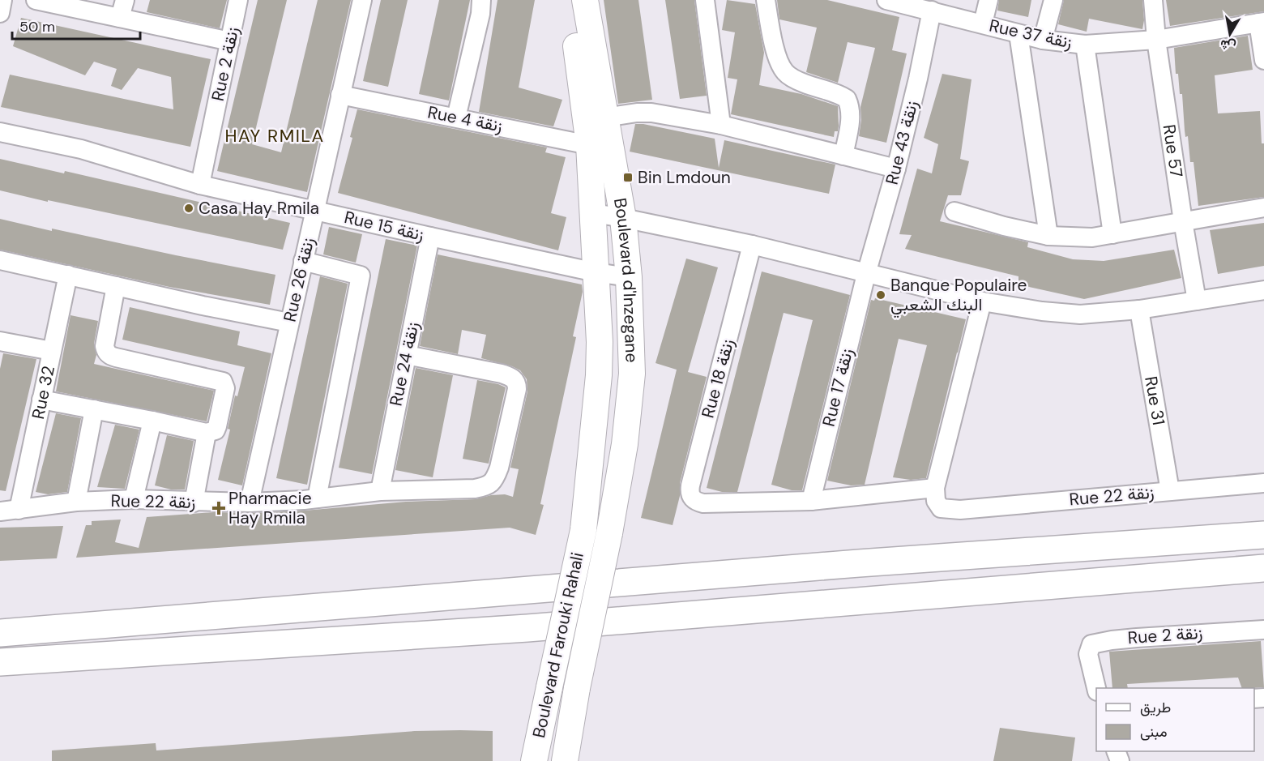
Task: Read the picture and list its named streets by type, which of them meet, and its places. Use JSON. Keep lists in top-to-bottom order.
{
  "streets": {
    "street": [
      "Rue 37 زنقة",
      "Rue 2 زنقة",
      "Rue 4 زنقة",
      "Rue 43 زنقة",
      "Rue 57",
      "Rue 15 زنقة",
      "Rue 26 زنقة",
      "Boulevard d'Inzegane",
      "Rue 24 زنقة",
      "Rue 18 زنقة",
      "Rue 17 زنقة",
      "Rue 32",
      "Rue 31",
      "Rue 22 زنقة",
      "Boulevard Farouki Rahali"
    ]
  },
  "crossings": [
    ["Rue 37 زنقة", "Rue 43 زنقة"],
    ["Rue 37 زنقة", "Rue 57"],
    ["Rue 2 زنقة", "Rue 15 زنقة"],
    ["Rue 4 زنقة", "Rue 26 زنقة"],
    ["Rue 4 زنقة", "Boulevard d'Inzegane"],
    ["Rue 43 زنقة", "Rue 17 زنقة"],
    ["Rue 15 زنقة", "Rue 26 زنقة"],
    ["Rue 15 زنقة", "Boulevard d'Inzegane"],
    ["Rue 15 زنقة", "Rue 24 زنقة"],
    ["Rue 26 زنقة", "Rue 22 زنقة"],
    ["Boulevard d'Inzegane", "Boulevard Farouki Rahali"],
    ["Rue 24 زنقة", "Rue 22 زنقة"],
    ["Rue 18 زنقة", "Rue 17 زنقة"],
    ["Rue 32", "Rue 22 زنقة"],
    ["Rue 31", "Rue 22 زنقة"]
  ],
  "districts": ["HAY RMILA"],
  "places": {
    "transit": ["Bin Lmdoun"],
    "other": ["Casa Hay Rmila", "Banque Populaire البنك الشعبي"],
    "health": ["Pharmacie Hay Rmila"]
  },
  "legend": ["طريق", "مبنى"],
  "scale_bar": "50 m",
  "north": "bottom"
}
